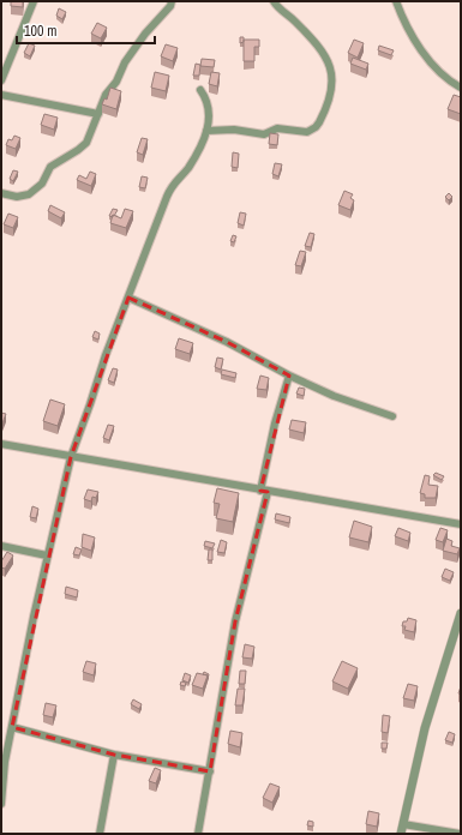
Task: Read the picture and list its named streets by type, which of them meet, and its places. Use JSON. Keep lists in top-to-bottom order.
{
  "scale_bar": "100 m"
}
